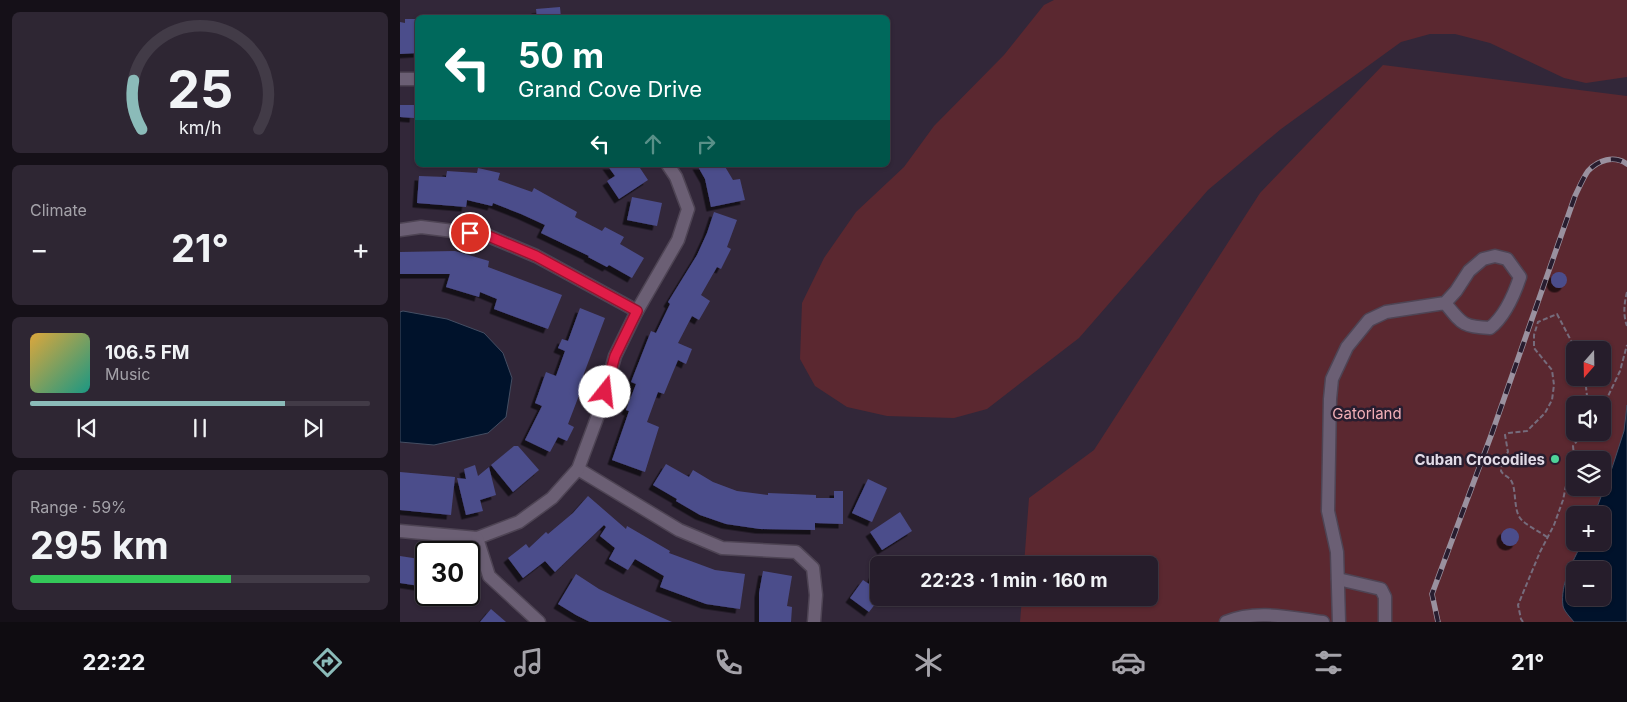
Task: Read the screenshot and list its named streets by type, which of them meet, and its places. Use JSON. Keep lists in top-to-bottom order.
{
  "parks": ["Gatorland"],
  "places": ["Cuban Crocodiles"],
  "north": "bottom",
  "page": {
    "turn": ["50 m", "Grand Cove Drive"],
    "tile": [
      "Climate",
      ["Range · 59%", "295 km"]
    ],
    "heat": ["−", "21°", "+"],
    "song": ["106.5 FM", "Music"],
    "map_buttons": ["+", "−"],
    "limit": "30",
    "trip": "22:23 · 1 min · 160 m",
    "tabs": ["22:22", "21°"],
    "gauge": ["25", "km/h"]
  }
}
